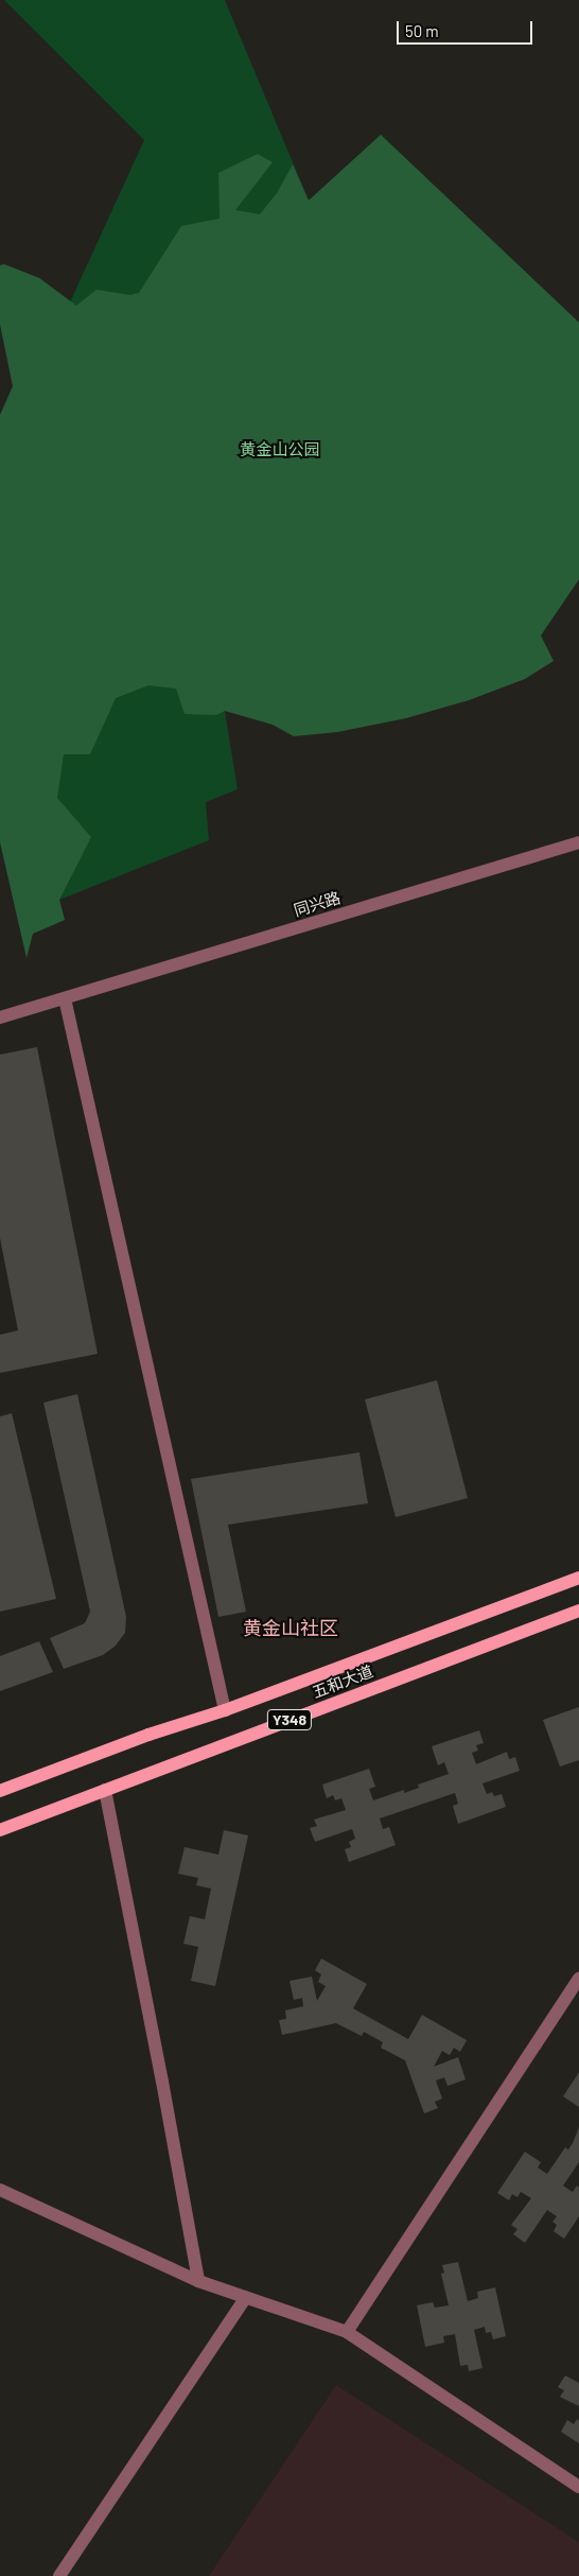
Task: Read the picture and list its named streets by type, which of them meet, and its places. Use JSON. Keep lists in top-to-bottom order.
{
  "streets": {
    "main road": ["五和大道", "Y348"],
    "street": ["同兴路"]
  },
  "districts": ["黄金山社区"],
  "parks": ["黄金山公园"],
  "scale_bar": "50 m"
}
